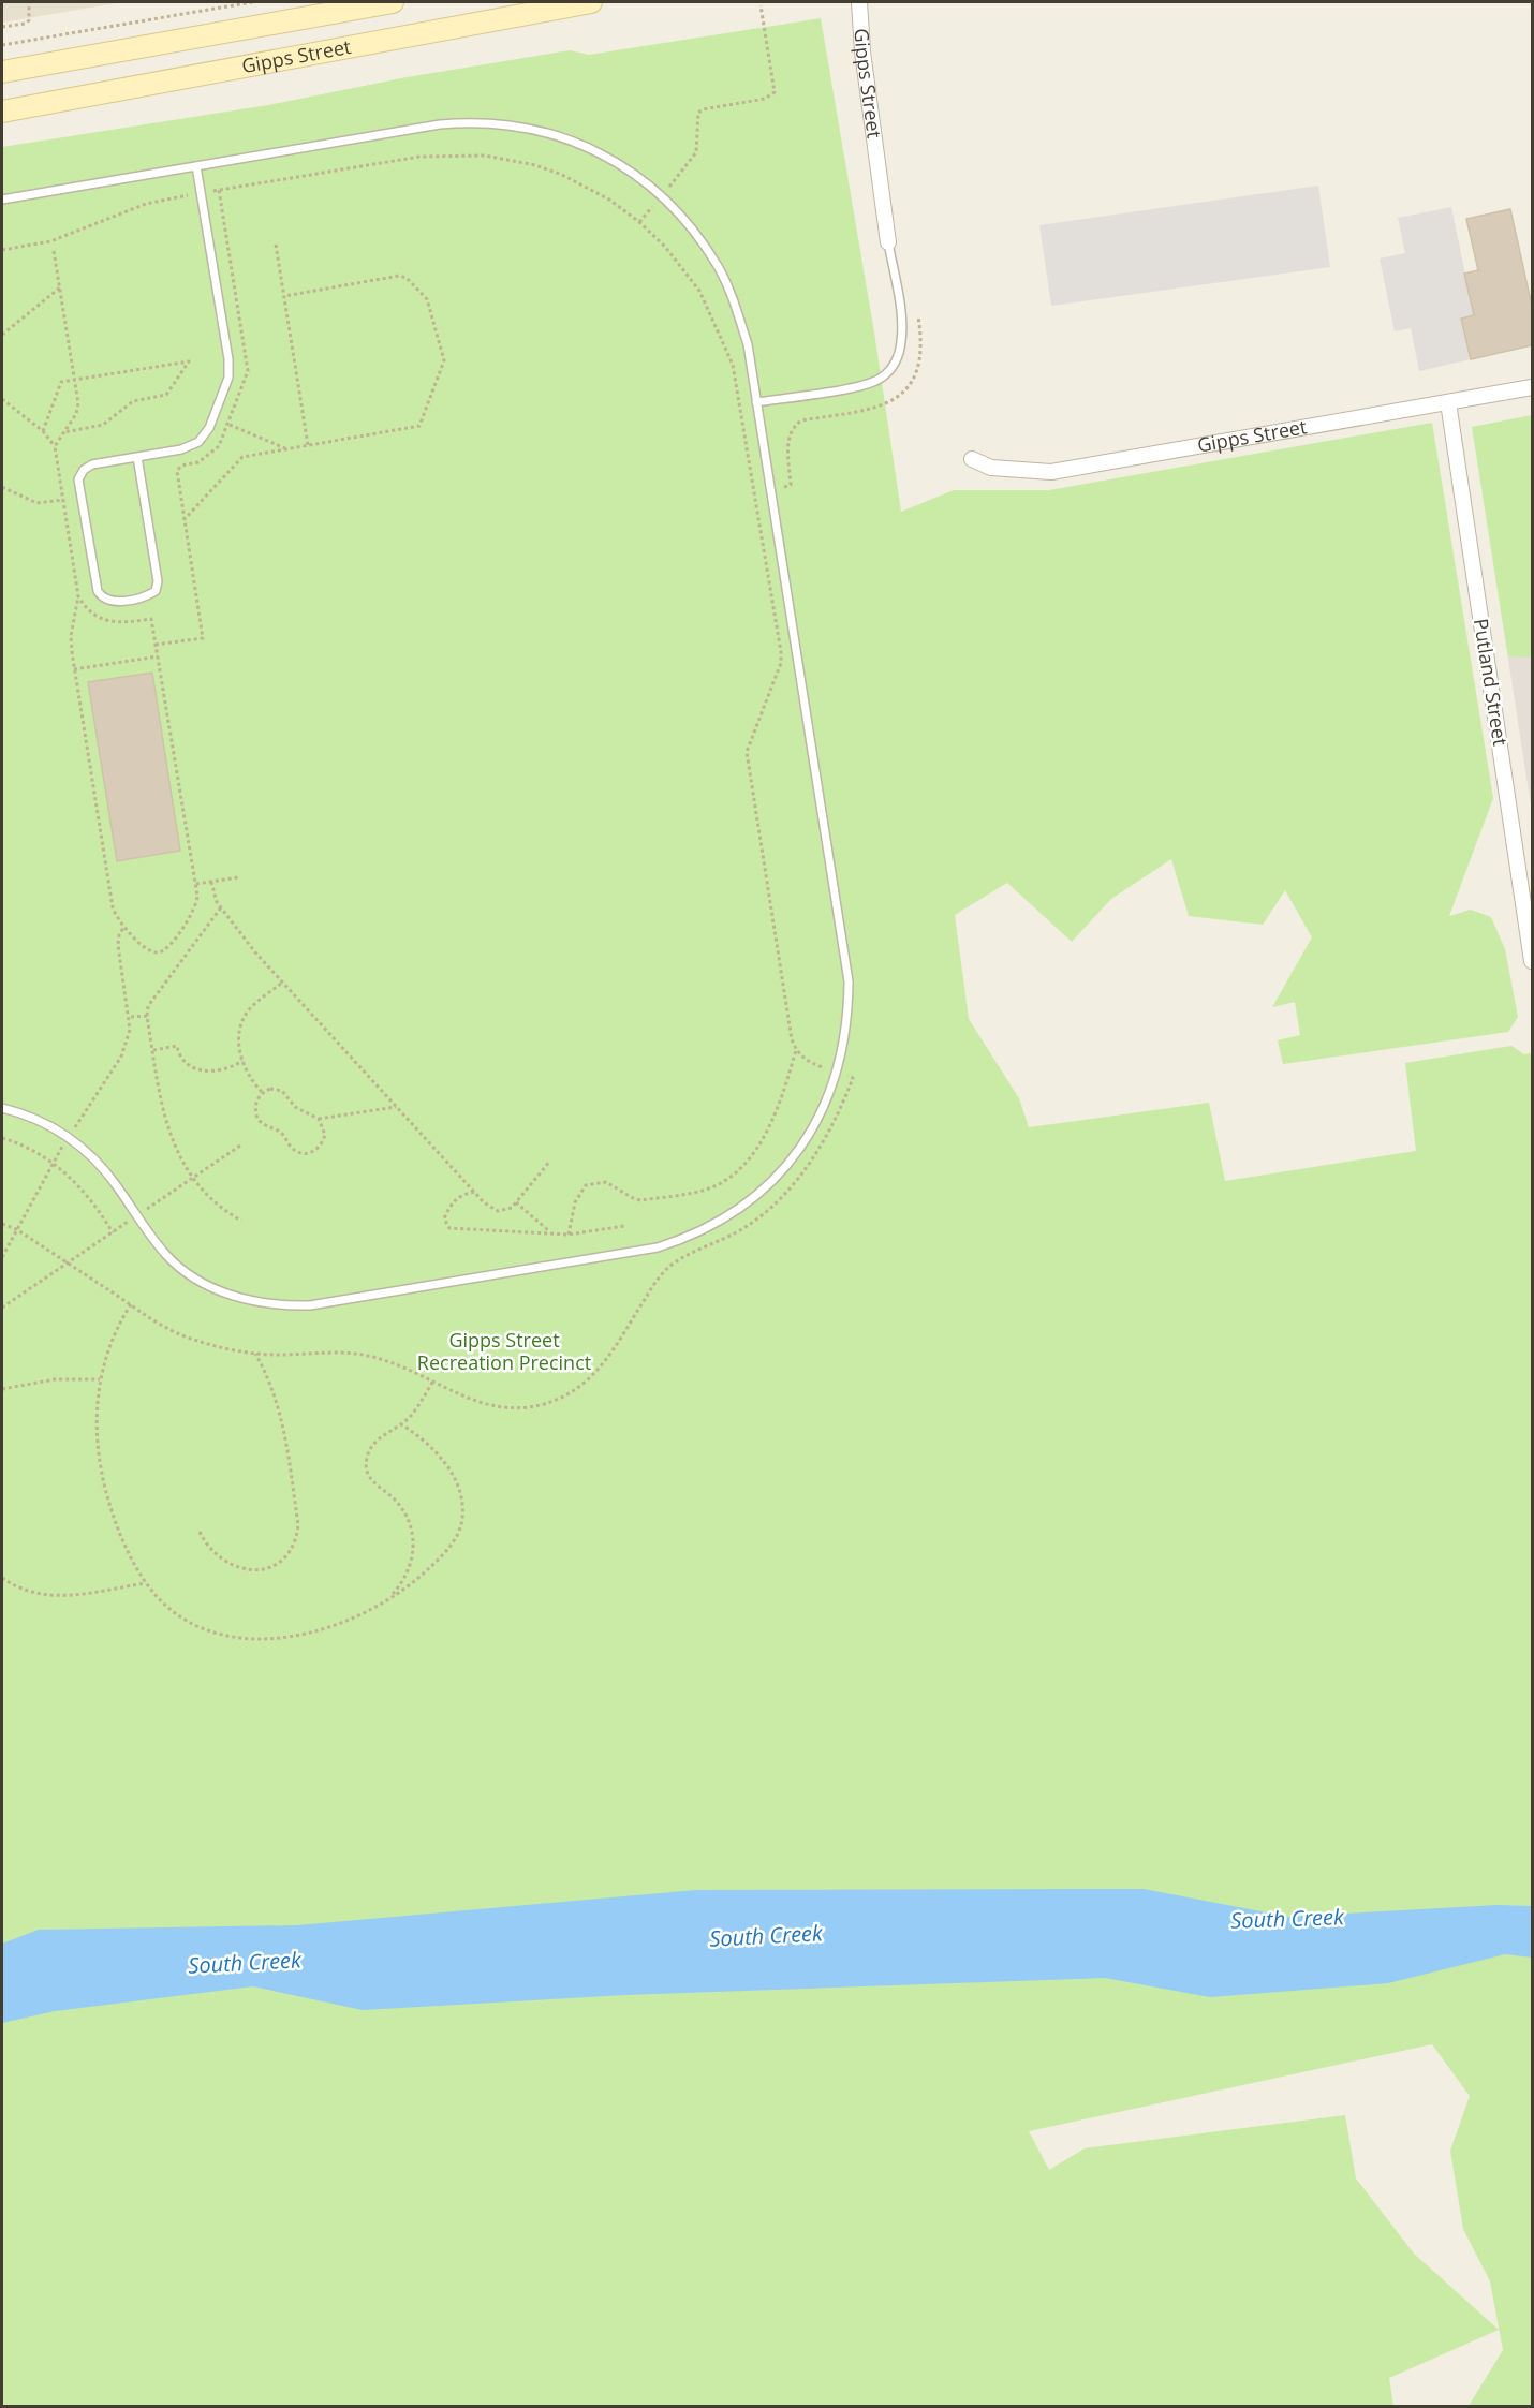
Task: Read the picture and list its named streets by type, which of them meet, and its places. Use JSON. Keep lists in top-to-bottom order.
{
  "streets": {
    "main road": ["Gipps Street"],
    "street": ["Putland Street"]
  },
  "crossings": [
    ["Gipps Street", "Putland Street"]
  ],
  "water": ["South Creek"],
  "parks": ["Gipps Street Recreation Precinct"]
}
